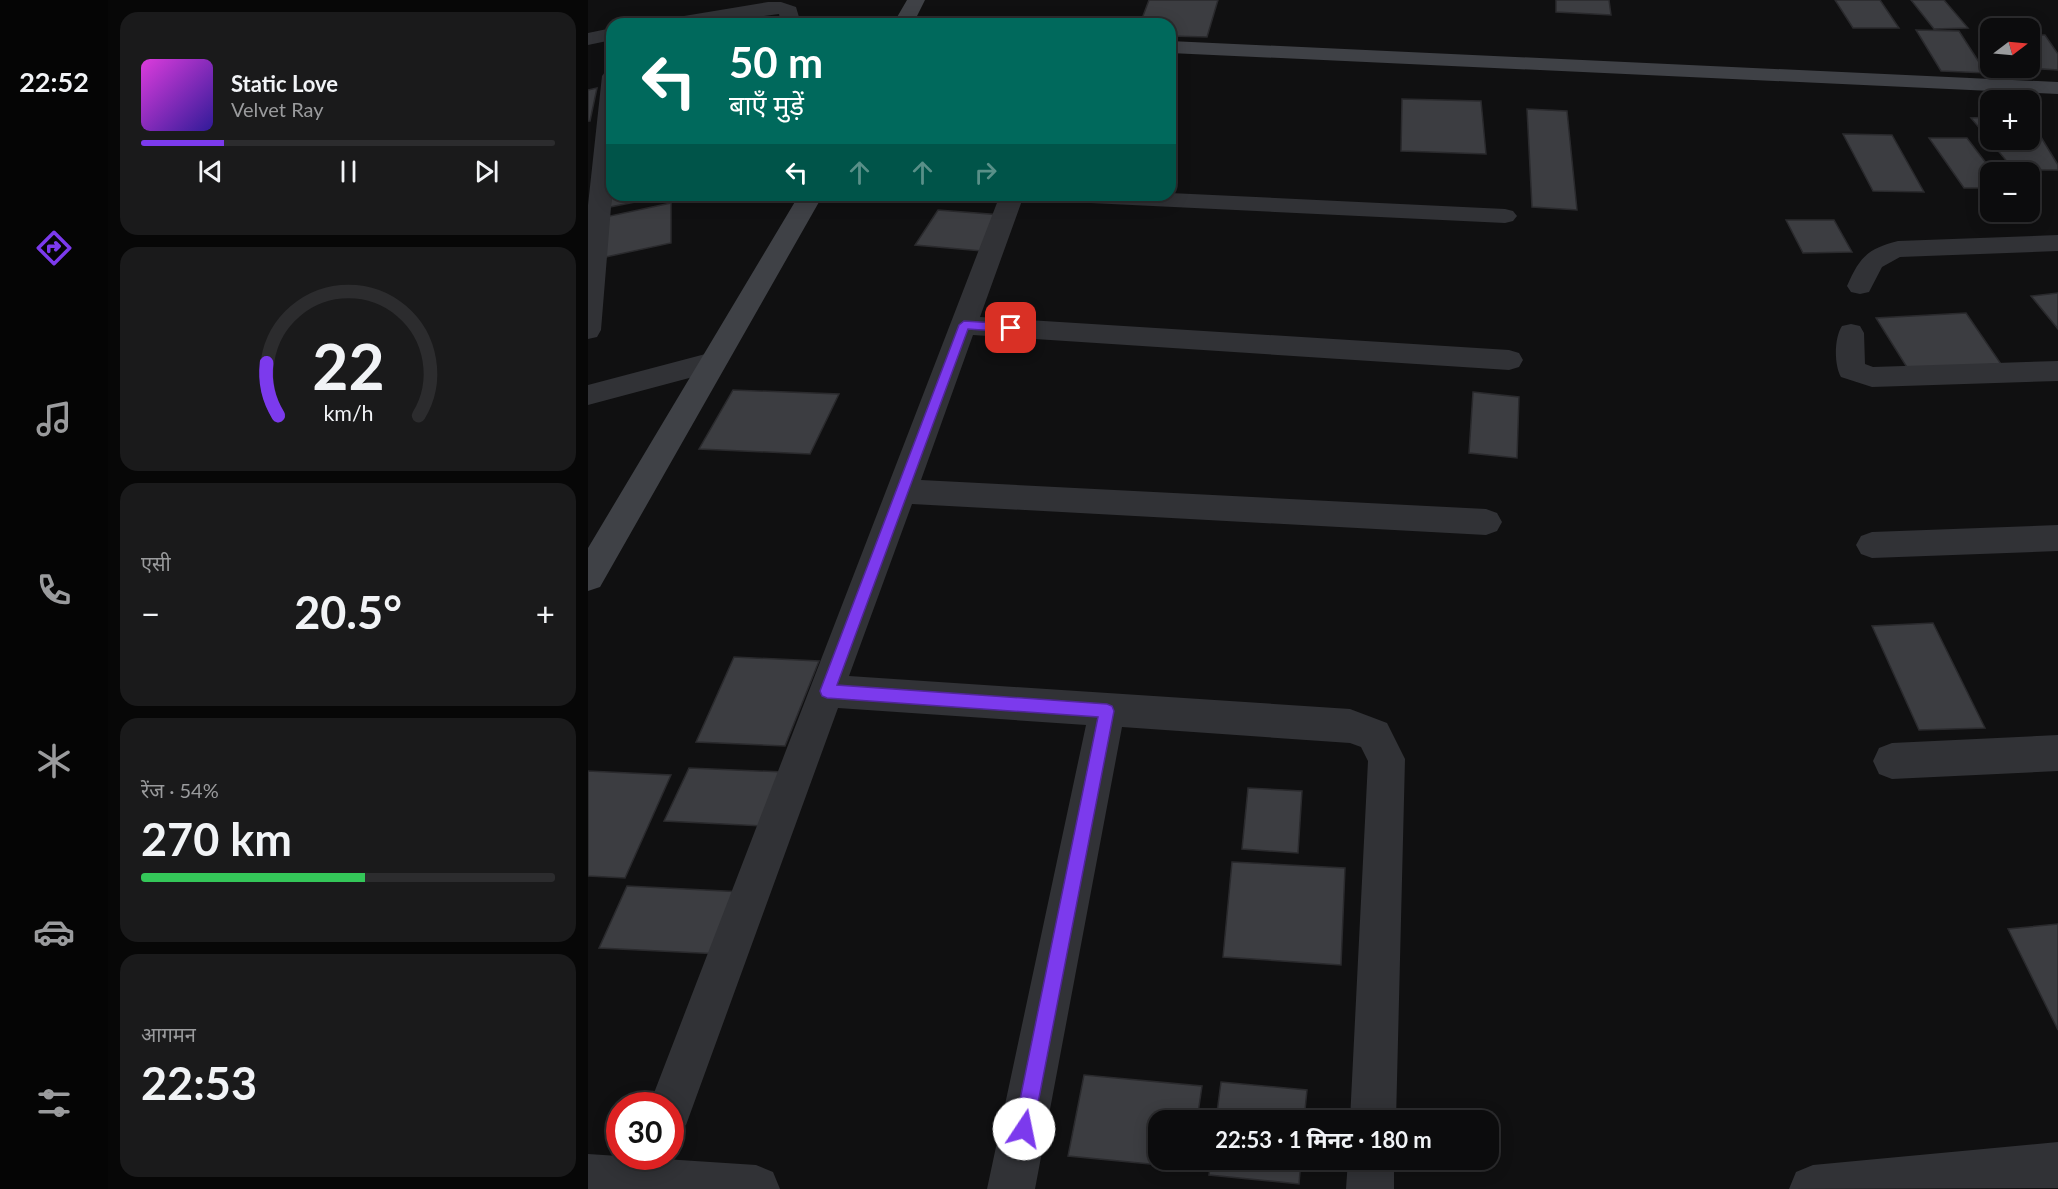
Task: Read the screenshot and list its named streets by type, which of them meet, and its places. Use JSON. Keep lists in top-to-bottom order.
{
  "north": "right",
  "page": {
    "tabs": "22:52",
    "map_buttons": ["+", "−"],
    "turn": ["50 m", "बाएँ मुड़ें"],
    "song": ["Static Love", "Velvet Ray"],
    "tile": [
      "एसी",
      ["रेंज · 54%", "270 km"],
      ["आगमन", "22:53"]
    ],
    "heat": ["−", "20.5°", "+"],
    "limit": "30",
    "trip": "22:53 · 1 मिनट · 180 m",
    "gauge": ["22", "km/h"]
  }
}
